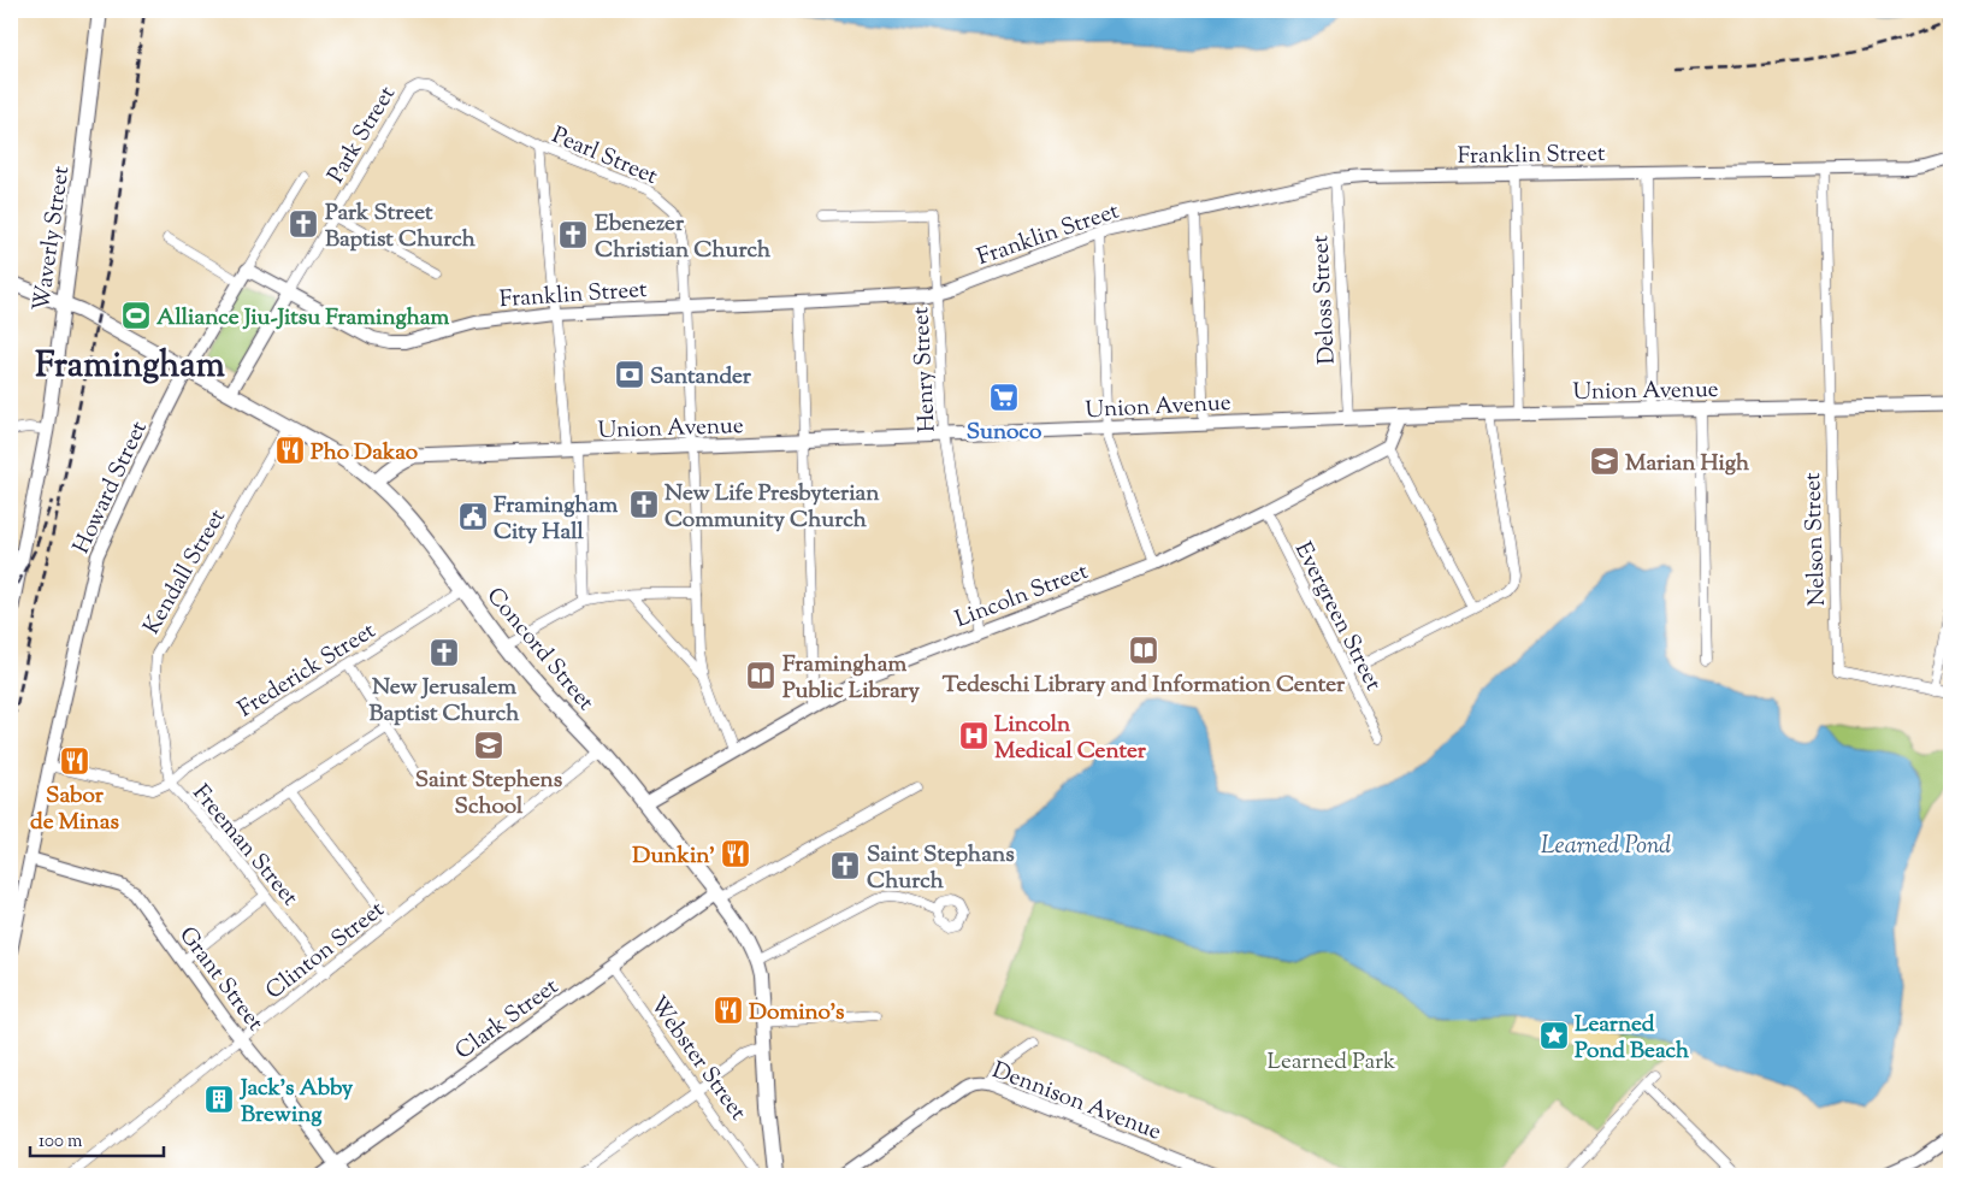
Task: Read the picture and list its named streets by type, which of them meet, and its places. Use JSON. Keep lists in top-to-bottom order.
{
  "streets": {
    "main road": ["Waverly Street", "Union Avenue", "Concord Street"],
    "street": [
      "Park Street",
      "Franklin Street",
      "Pearl Street",
      "Deloss Street",
      "Henry Street",
      "Howard Street",
      "Nelson Street",
      "Kendall Street",
      "Lincoln Street",
      "Evergreen Street",
      "Frederick Street",
      "Freeman Street",
      "Clinton Street",
      "Grant Street",
      "Clark Street",
      "Webster Street",
      "Dennison Avenue"
    ]
  },
  "crossings": [
    ["Park Street", "Franklin Street"],
    ["Park Street", "Pearl Street"],
    ["Park Street", "Concord Street"],
    ["Franklin Street", "Pearl Street"],
    ["Franklin Street", "Deloss Street"],
    ["Franklin Street", "Henry Street"],
    ["Franklin Street", "Howard Street"],
    ["Franklin Street", "Nelson Street"],
    ["Pearl Street", "Union Avenue"],
    ["Pearl Street", "Lincoln Street"],
    ["Waverly Street", "Concord Street"],
    ["Deloss Street", "Union Avenue"],
    ["Henry Street", "Union Avenue"],
    ["Henry Street", "Lincoln Street"],
    ["Union Avenue", "Nelson Street"],
    ["Union Avenue", "Concord Street"],
    ["Howard Street", "Concord Street"],
    ["Howard Street", "Freeman Street"],
    ["Howard Street", "Grant Street"],
    ["Kendall Street", "Concord Street"],
    ["Kendall Street", "Frederick Street"],
    ["Kendall Street", "Freeman Street"],
    ["Lincoln Street", "Evergreen Street"],
    ["Lincoln Street", "Concord Street"],
    ["Concord Street", "Frederick Street"],
    ["Concord Street", "Clinton Street"],
    ["Concord Street", "Clark Street"],
    ["Frederick Street", "Freeman Street"],
    ["Freeman Street", "Clinton Street"],
    ["Clinton Street", "Grant Street"],
    ["Grant Street", "Clark Street"],
    ["Clark Street", "Webster Street"]
  ],
  "districts": ["Framingham"],
  "water": ["Learned Pond"],
  "parks": ["Learned Park"],
  "places": {
    "church": [
      "Park Street Baptist Church",
      "Ebenezer Christian Church",
      "New Life Presbyterian Community Church",
      "New Jerusalem Baptist Church",
      "Saint Stephans Church"
    ],
    "sports": ["Alliance Jiu-Jitsu Framingham"],
    "bank": ["Santander"],
    "supermarket": ["Sunoco"],
    "restaurant": [
      "Pho Dakao",
      "Sabor de Minas",
      "Dunkin'",
      "Domino's"
    ],
    "school or university": ["Marian High", "Saint Stephens School"],
    "public building": ["Framingham City Hall"],
    "library": ["Tedeschi Library and Information Center", "Framingham Public Library"],
    "hospital": ["Lincoln Medical Center"],
    "place": ["Learned Pond Beach"],
    "building": ["Jack's Abby Brewing"]
  },
  "scale_bar": "100 m"
}
